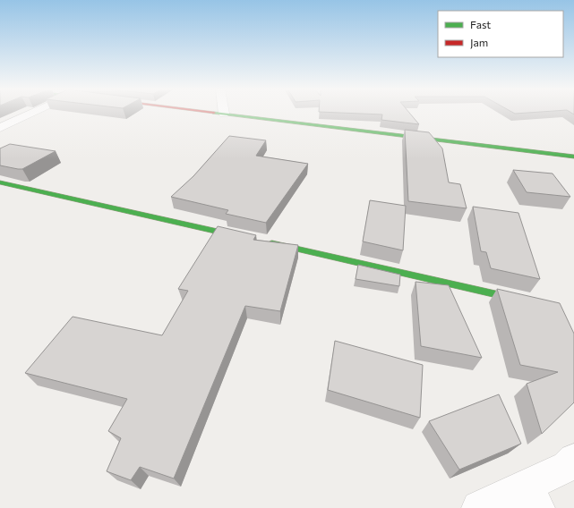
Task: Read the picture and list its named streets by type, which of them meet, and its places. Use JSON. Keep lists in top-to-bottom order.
{
  "legend": ["Fast", "Jam"]
}
